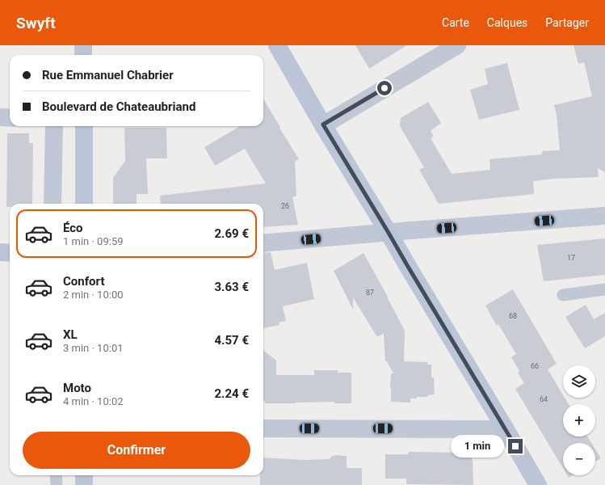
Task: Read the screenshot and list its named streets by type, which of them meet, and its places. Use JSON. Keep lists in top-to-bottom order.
{
  "house_numbers": [
    "26",
    "17",
    "87",
    "68",
    "66",
    "64"
  ],
  "page": {
    "header": "Swyft",
    "nav": ["Carte", "Calques", "Partager"],
    "banner": ["Rue Emmanuel Chabrier", "Boulevard de Chateaubriand"],
    "list": [
      {
        "name": "Éco",
        "note": "1 min · 09:59",
        "value": "2.69 €"
      },
      {
        "name": "Confort",
        "note": "2 min · 10:00",
        "value": "3.63 €"
      },
      {
        "name": "XL",
        "note": "3 min · 10:01",
        "value": "4.57 €"
      },
      {
        "name": "Moto",
        "note": "4 min · 10:02",
        "value": "2.24 €"
      }
    ],
    "map_buttons": ["+", "−"],
    "buttons": "Confirmer",
    "bubble": "1 min"
  }
}
